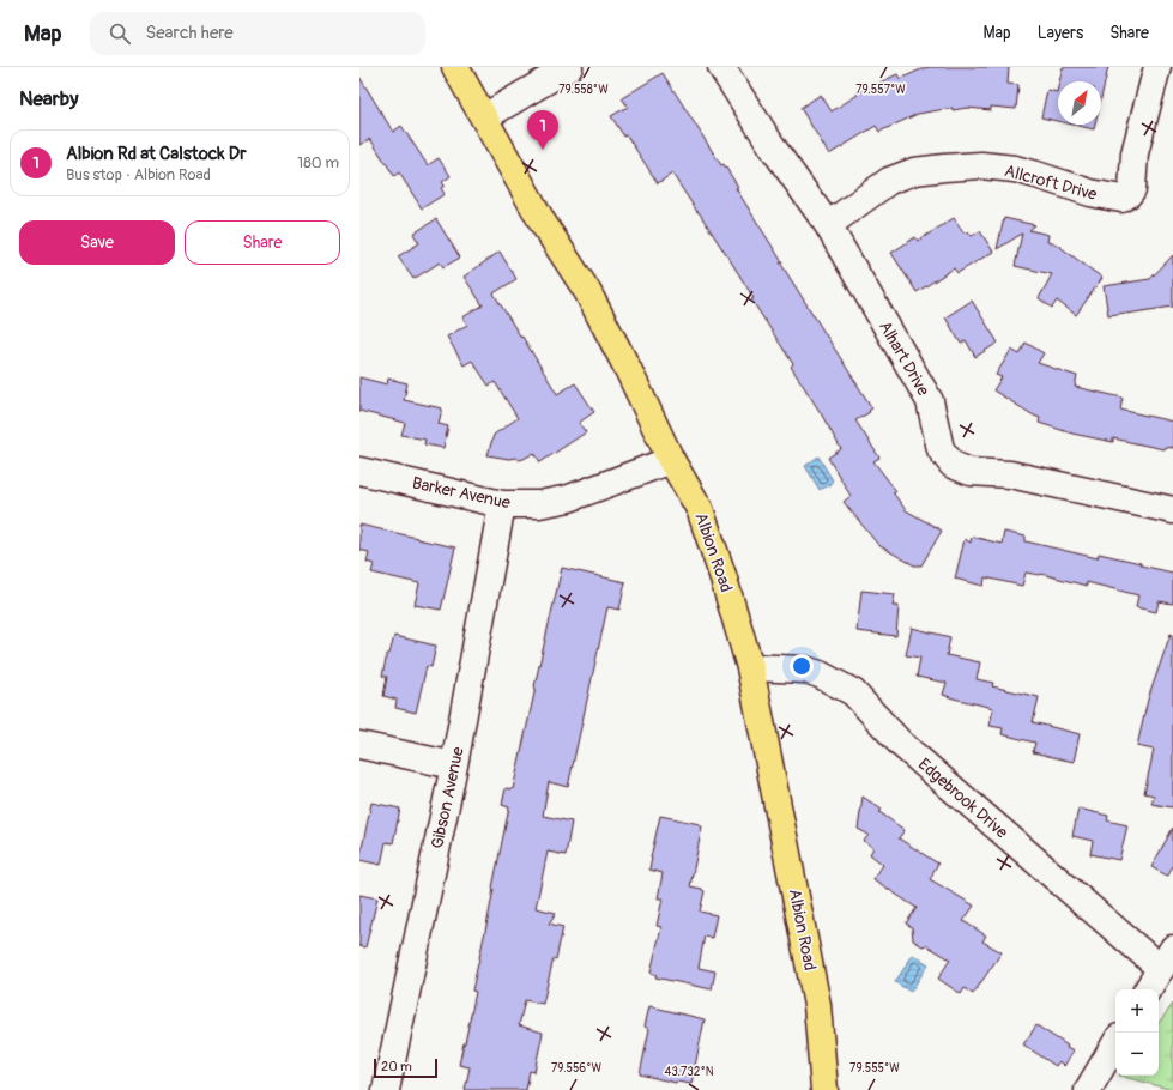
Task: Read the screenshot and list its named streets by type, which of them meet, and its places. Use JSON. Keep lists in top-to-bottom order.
{
  "streets": {
    "main road": ["Albion Road"],
    "street": [
      "Allcroft Drive",
      "Alhart Drive",
      "Barker Avenue",
      "Gibson Avenue",
      "Edgebrook Drive"
    ]
  },
  "crossings": [
    ["Allcroft Drive", "Alhart Drive"],
    ["Barker Avenue", "Albion Road"],
    ["Barker Avenue", "Gibson Avenue"],
    ["Albion Road", "Edgebrook Drive"]
  ],
  "scale_bar": "20 m",
  "north": "top right",
  "page": {
    "header": "Map",
    "search": "Search here",
    "nav": ["Map", "Layers", "Share"],
    "heading": "Nearby",
    "pins": "1",
    "list": [
      {
        "mark": "1",
        "name": "Albion Rd at Calstock Dr",
        "note": "Bus stop · Albion Road",
        "value": "180 m"
      }
    ],
    "buttons": ["Save", "Share"],
    "map_buttons": ["+", "−"],
    "scale": "20 m"
  },
  "coordinates": [
    "79.558°W",
    "79.557°W",
    "79.556°W",
    "79.555°W",
    "43.732°N"
  ]
}
